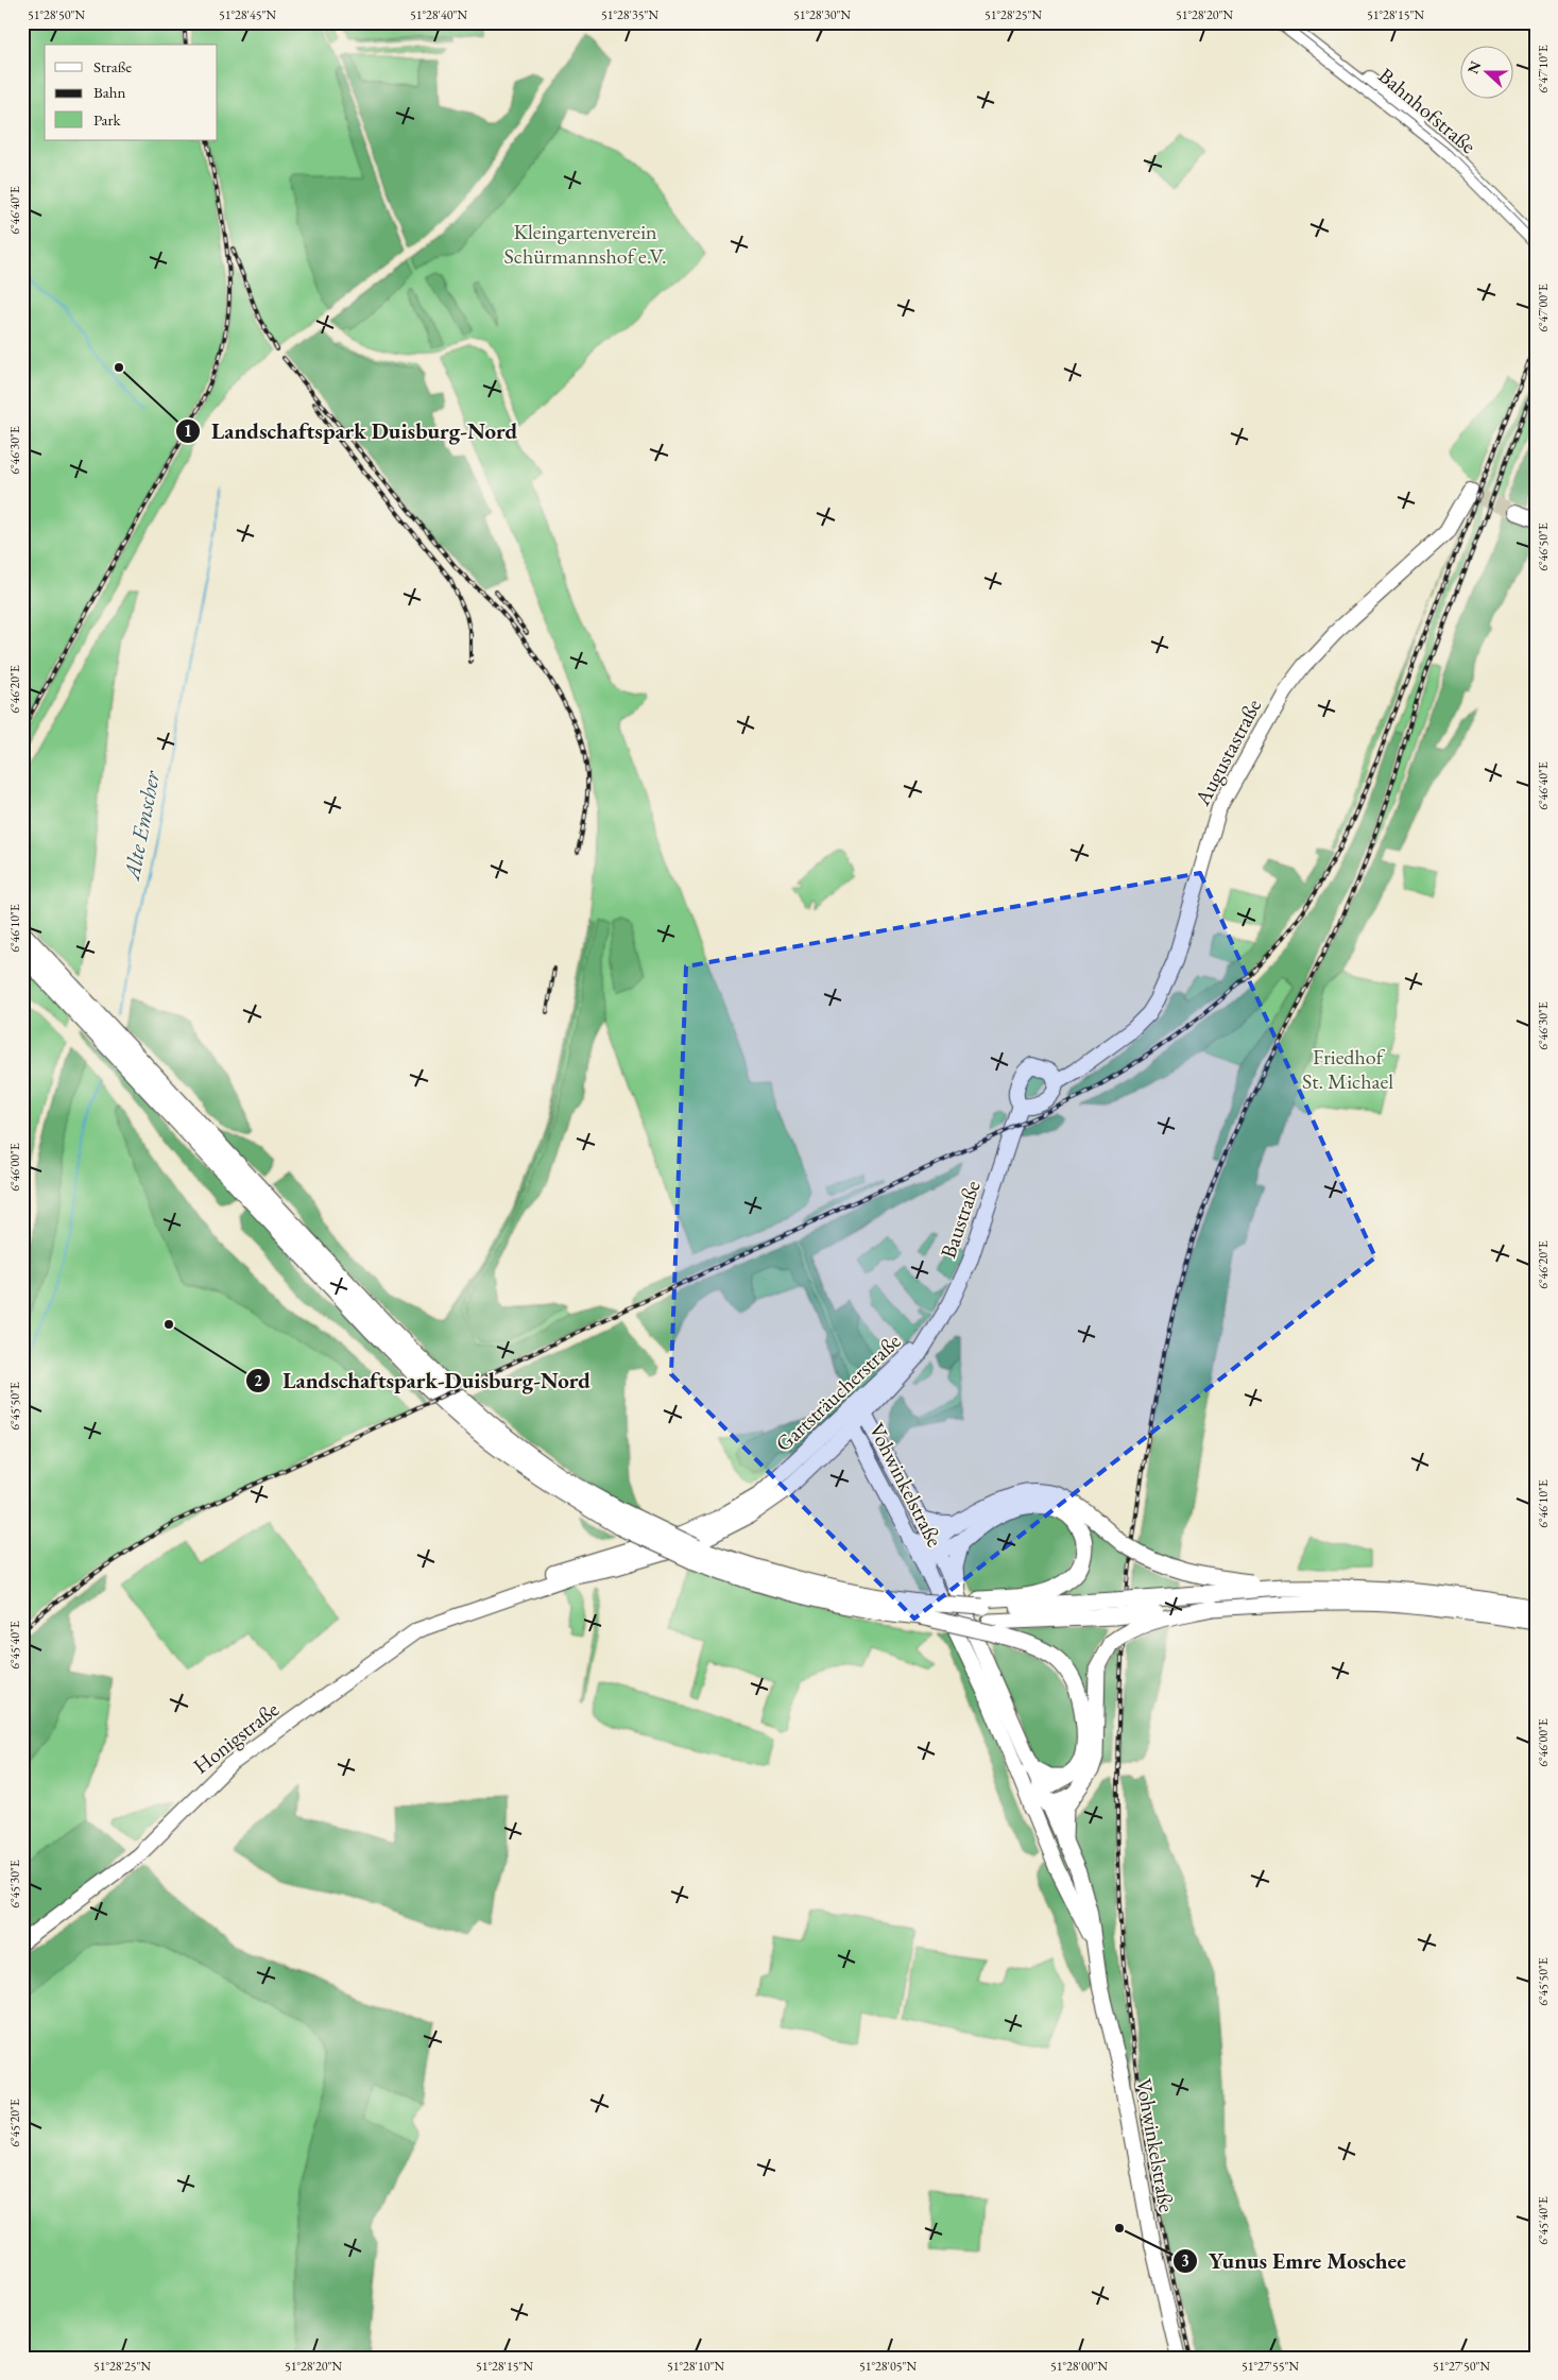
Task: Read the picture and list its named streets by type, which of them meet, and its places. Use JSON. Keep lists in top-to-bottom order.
{
  "streets": {
    "main road": [
      "Bahnhofstraße",
      "Augustastraße",
      "Baustraße",
      "Gartsträucherstraße",
      "Vohwinkelstraße",
      "Honigstraße"
    ]
  },
  "crossings": [
    ["Augustastraße", "Baustraße"],
    ["Baustraße", "Gartsträucherstraße"],
    ["Gartsträucherstraße", "Vohwinkelstraße"],
    ["Gartsträucherstraße", "Honigstraße"]
  ],
  "water": ["Alte Emscher"],
  "parks": ["Kleingartenverein Schürmannshof e.V.", "Friedhof St. Michael"],
  "places": ["Landschaftspark Duisburg-Nord", "Landschaftspark-Duisburg-Nord", "Yunus Emre Moschee"],
  "legend": ["Straße", "Bahn", "Park"],
  "north": "left",
  "coordinates": [
    "51°28'50\"N",
    "51°28'45\"N",
    "51°28'40\"N",
    "51°28'35\"N",
    "51°28'30\"N",
    "51°28'25\"N",
    "51°28'20\"N",
    "51°28'15\"N",
    "6°47'10\"E",
    "6°46'40\"E",
    "6°47'00\"E",
    "6°46'30\"E",
    "6°46'50\"E",
    "6°46'20\"E",
    "6°46'10\"E",
    "6°46'00\"E",
    "6°45'50\"E",
    "6°45'40\"E",
    "6°45'30\"E",
    "6°45'20\"E",
    "51°28'10\"N",
    "51°28'05\"N",
    "51°28'00\"N",
    "51°27'55\"N",
    "51°27'50\"N"
  ]
}
